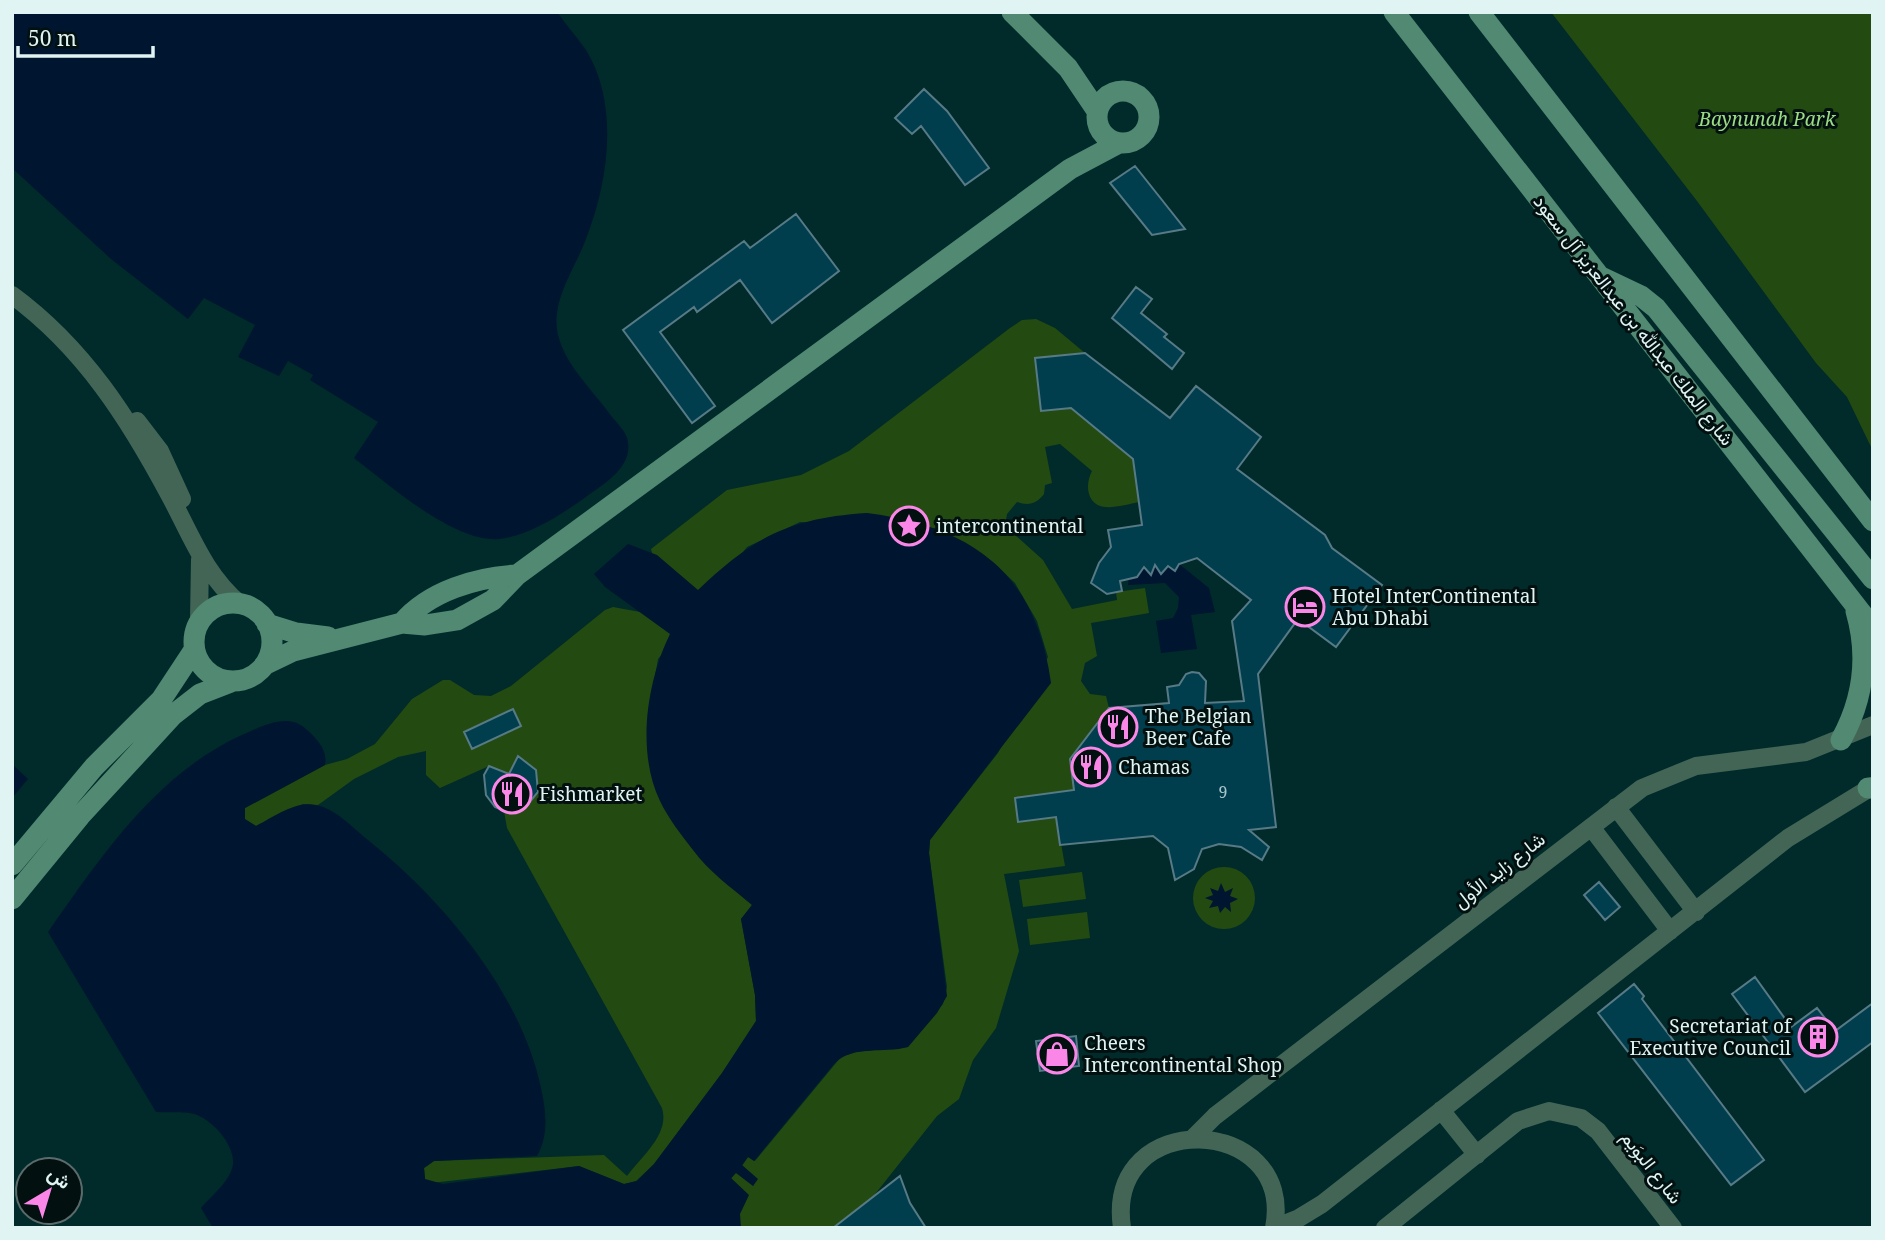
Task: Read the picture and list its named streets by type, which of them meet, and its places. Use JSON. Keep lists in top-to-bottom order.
{
  "streets": {
    "street": ["شارع الملك عبدالله بن عبدالعزيز آل سعود", "شارع زايد الأول", "شارع البوَيم"]
  },
  "parks": ["Baynunah Park"],
  "places": {
    "place": ["intercontinental"],
    "hotel": ["Hotel InterContinental Abu Dhabi"],
    "restaurant": ["The Belgian Beer Cafe", "Chamas", "Fishmarket"],
    "building": ["Secretariat of Executive Council"],
    "shop": ["Cheers Intercontinental Shop"]
  },
  "house_numbers": ["9"],
  "scale_bar": "50 m",
  "north": "top right"
}
